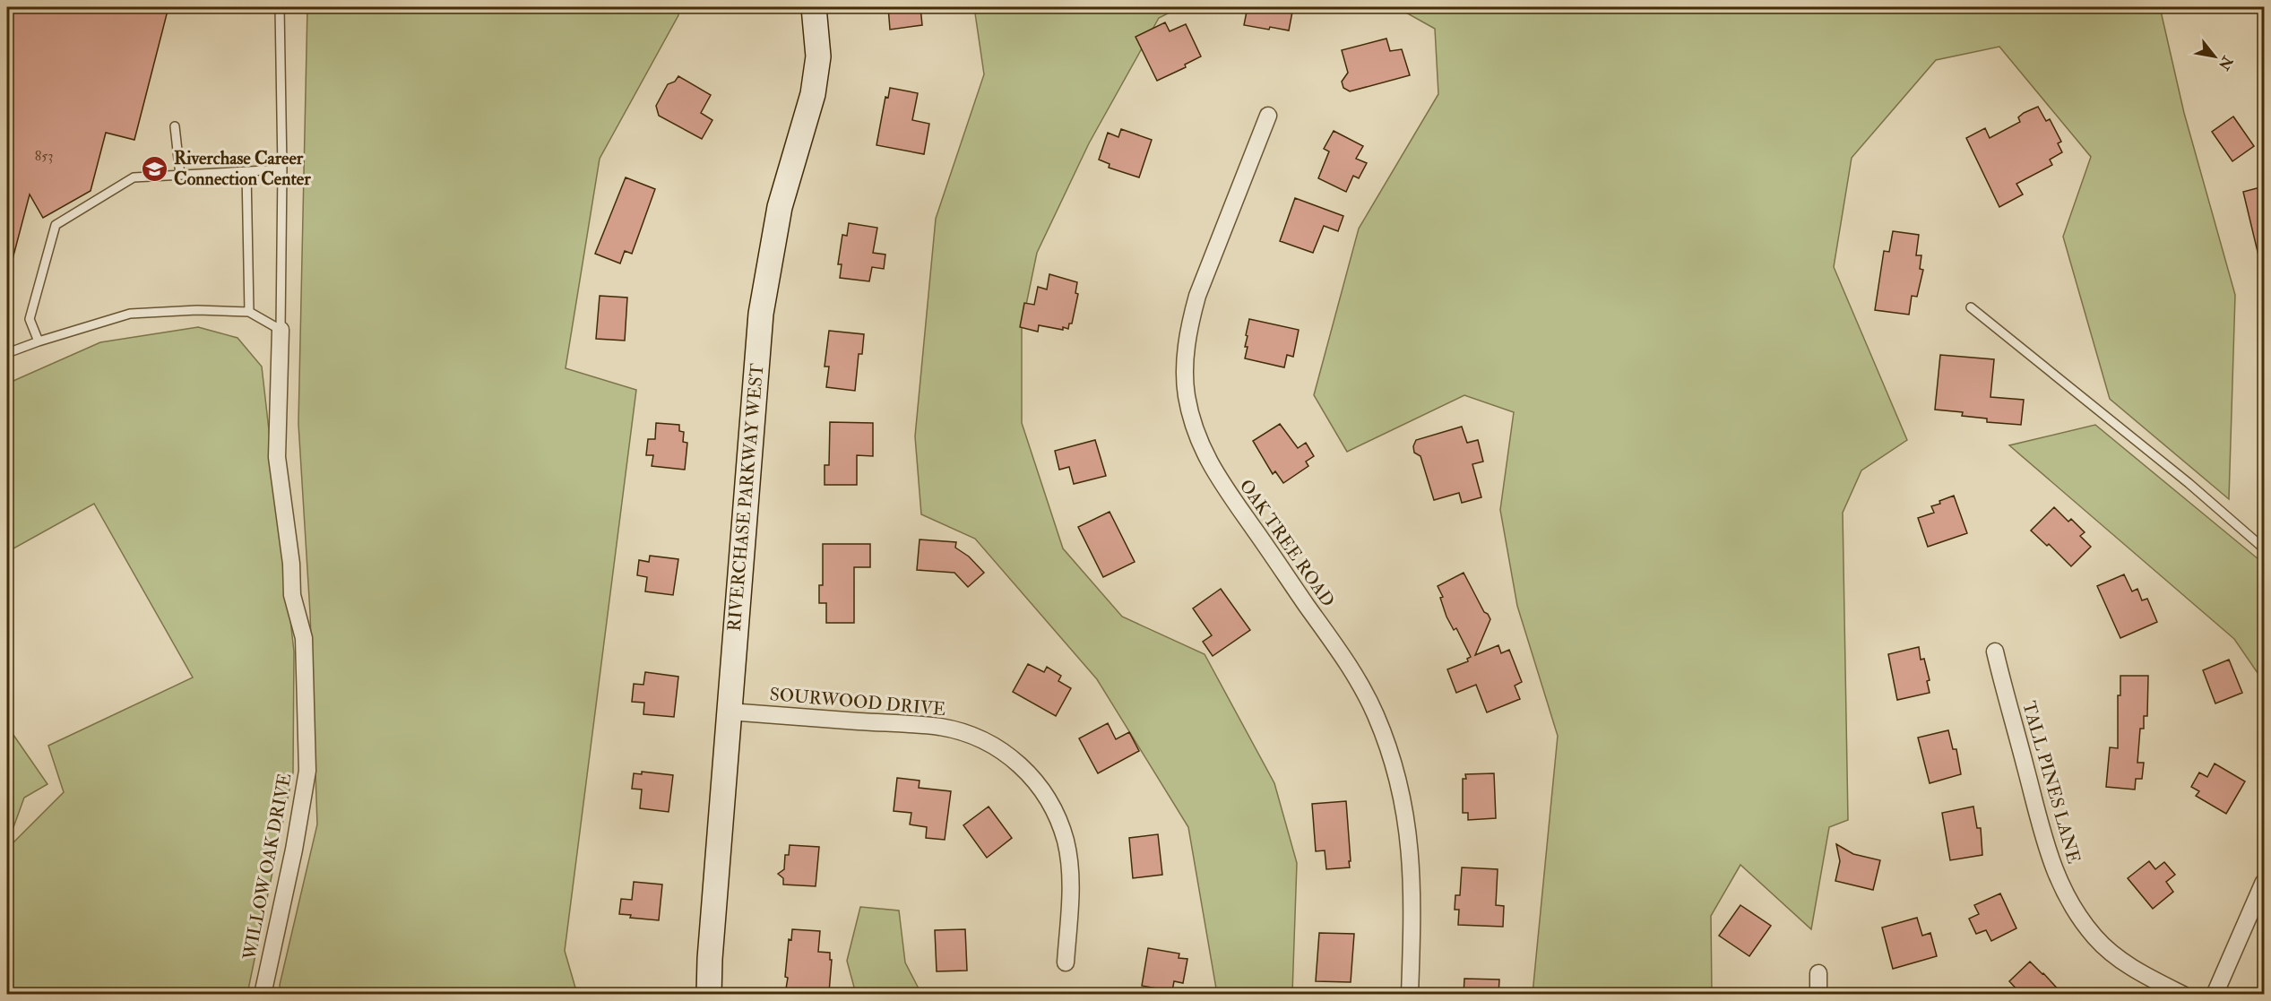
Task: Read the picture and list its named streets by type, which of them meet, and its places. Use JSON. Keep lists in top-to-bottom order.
{
  "streets": {
    "street": [
      "RIVERCHASE PARKWAY WEST",
      "OAK TREE ROAD",
      "SOURWOOD DRIVE",
      "TALL PINES LANE",
      "WILLOW OAK DRIVE"
    ]
  },
  "crossings": [
    ["RIVERCHASE PARKWAY WEST", "SOURWOOD DRIVE"]
  ],
  "places": {
    "school or university": ["Riverchase Career Connection Center"]
  },
  "house_numbers": ["853"],
  "north": "bottom right"
}
